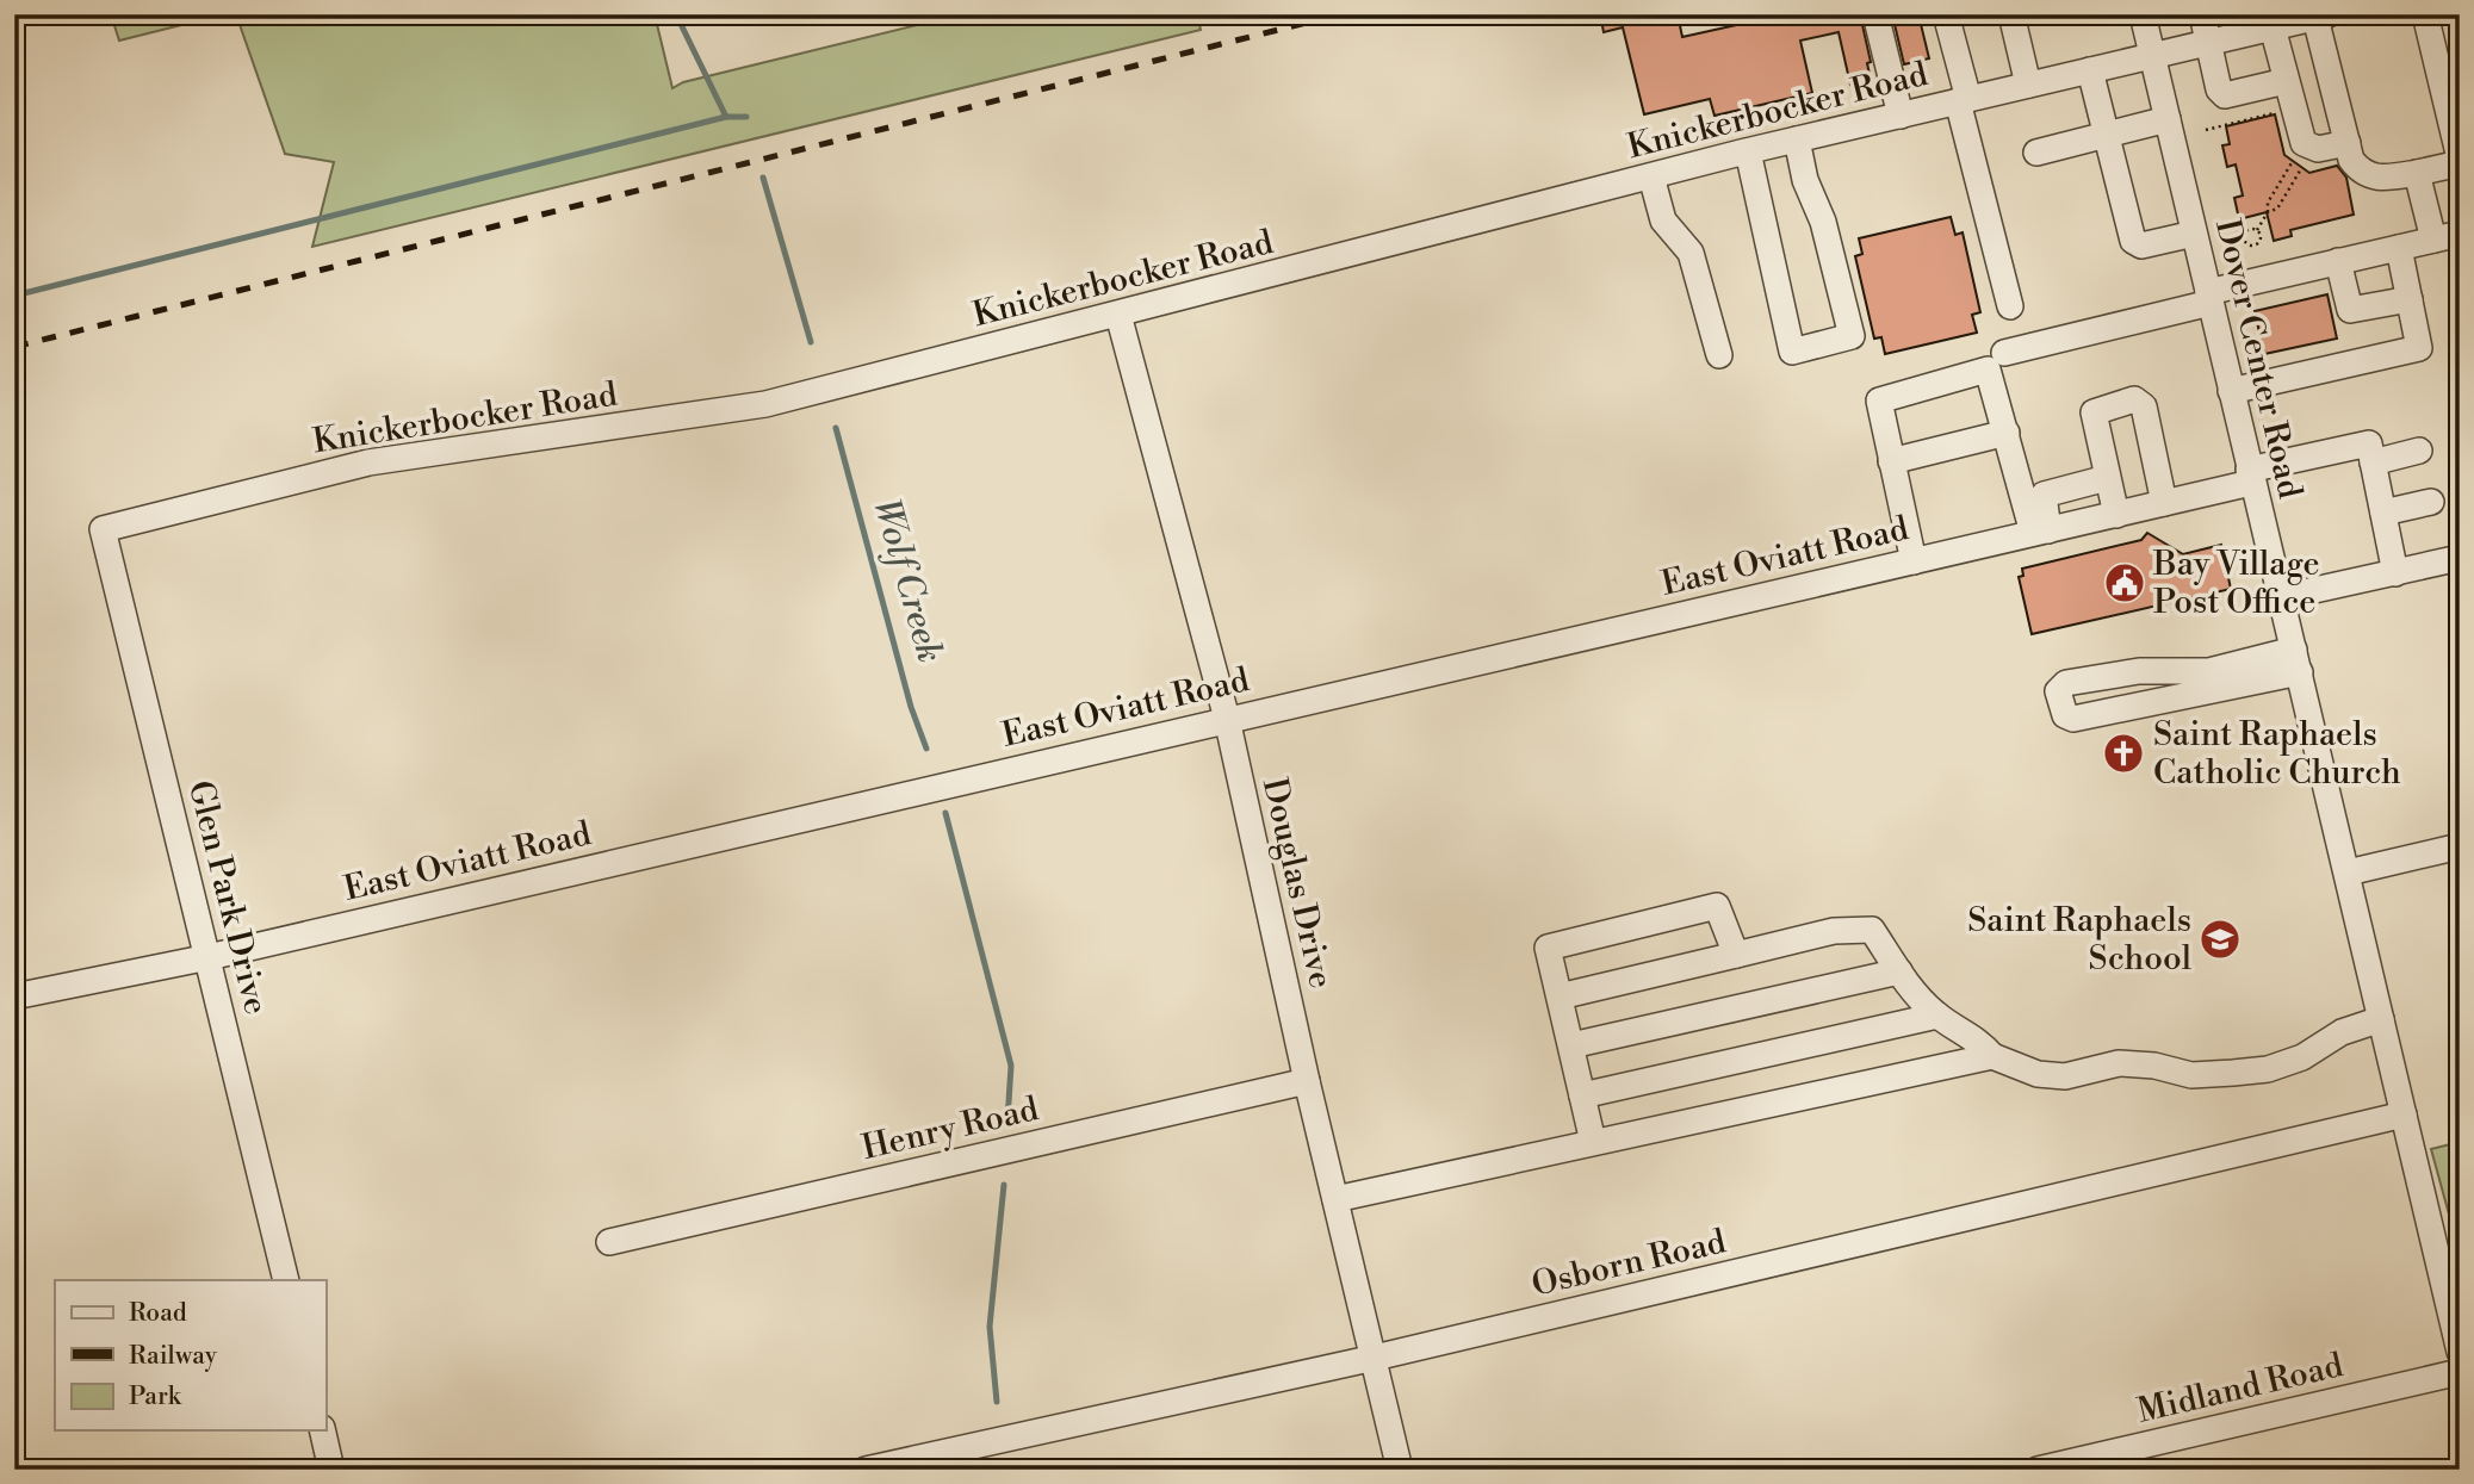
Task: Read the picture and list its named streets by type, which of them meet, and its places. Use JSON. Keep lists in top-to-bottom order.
{
  "streets": {
    "street": [
      "Knickerbocker Road",
      "Dover Center Road",
      "East Oviatt Road",
      "Douglas Drive",
      "Glen Park Drive",
      "Henry Road",
      "Osborn Road",
      "Midland Road"
    ]
  },
  "crossings": [
    ["Knickerbocker Road", "Dover Center Road"],
    ["Knickerbocker Road", "Douglas Drive"],
    ["Knickerbocker Road", "Glen Park Drive"],
    ["Dover Center Road", "East Oviatt Road"],
    ["Dover Center Road", "Osborn Road"],
    ["East Oviatt Road", "Douglas Drive"],
    ["East Oviatt Road", "Glen Park Drive"],
    ["Douglas Drive", "Henry Road"],
    ["Douglas Drive", "Osborn Road"]
  ],
  "water": ["Wolf Creek"],
  "places": {
    "public building": ["Bay Village Post Office"],
    "church": ["Saint Raphaels Catholic Church"],
    "school or university": ["Saint Raphaels School"]
  },
  "legend": ["Road", "Railway", "Park"]
}
